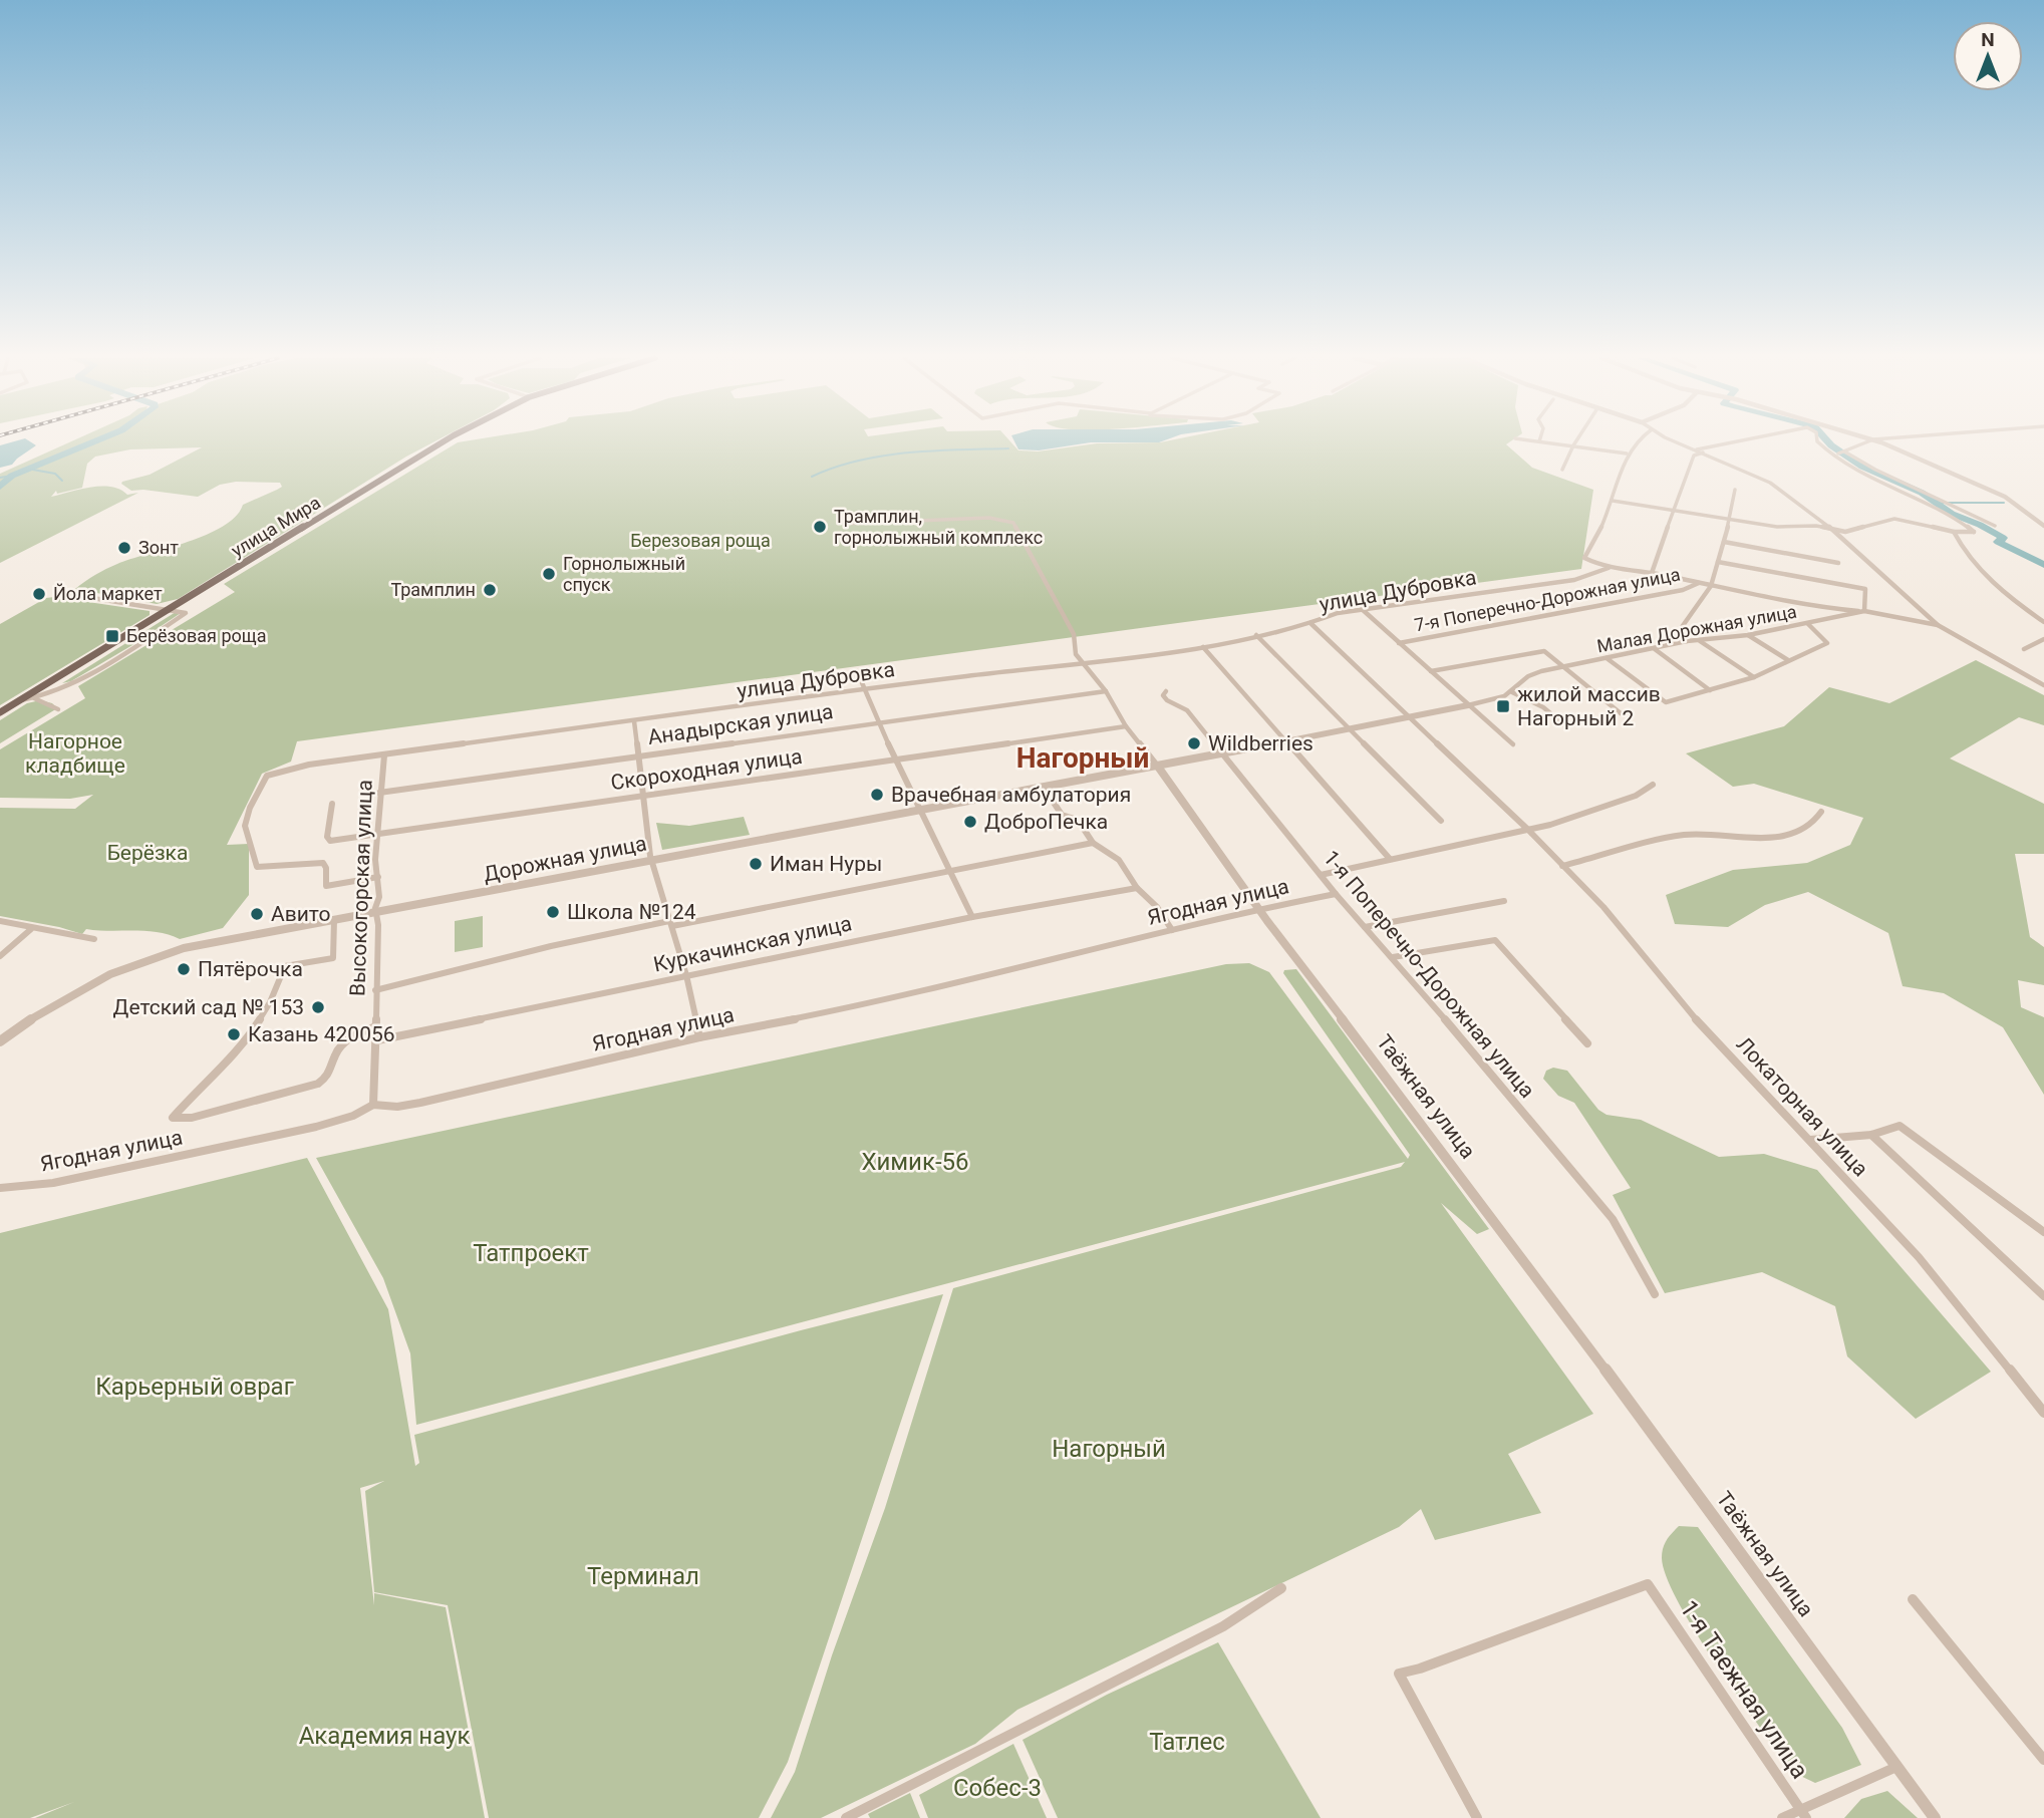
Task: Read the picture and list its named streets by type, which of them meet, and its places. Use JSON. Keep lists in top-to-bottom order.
{
  "streets": {
    "main road": ["улица Мира"],
    "street": [
      "улица Дубровка",
      "7-я Поперечно-Дорожная улица",
      "Малая Дорожная улица",
      "Анадырская улица",
      "Скороходная улица",
      "Дорожная улица",
      "Высокогорская улица",
      "Ягодная улица",
      "Куркачинская улица",
      "1-я Поперечно-Дорожная улица",
      "Таёжная улица",
      "Локаторная улица",
      "1-я Таежная улица"
    ]
  },
  "crossings": [
    ["улица Дубровка", "Высокогорская улица"],
    ["улица Дубровка", "Таёжная улица"],
    ["улица Дубровка", "Локаторная улица"],
    ["Малая Дорожная улица", "Дорожная улица"],
    ["Анадырская улица", "Высокогорская улица"],
    ["Анадырская улица", "Таёжная улица"],
    ["Скороходная улица", "Высокогорская улица"],
    ["Скороходная улица", "Таёжная улица"],
    ["Дорожная улица", "Высокогорская улица"],
    ["Дорожная улица", "1-я Поперечно-Дорожная улица"],
    ["Дорожная улица", "Таёжная улица"],
    ["Дорожная улица", "Локаторная улица"],
    ["Высокогорская улица", "Ягодная улица"],
    ["Высокогорская улица", "Куркачинская улица"],
    ["Ягодная улица", "1-я Поперечно-Дорожная улица"],
    ["Ягодная улица", "Таёжная улица"]
  ],
  "districts": ["Нагорный"],
  "parks": [
    "Березовая роща",
    "Нагорное кладбище",
    "Берёзка",
    "Химик-56",
    "Татпроект",
    "Карьерный овраг",
    "Нагорный",
    "Терминал",
    "Академия наук",
    "Татлес",
    "Собес-3"
  ],
  "places": {
    "other": [
      "Трамплин, горнолыжный комплекс",
      "Зонт",
      "Горнолыжный спуск",
      "Трамплин",
      "Йола маркет",
      "Wildberries",
      "Врачебная амбулатория",
      "ДоброПечка",
      "Иман Нуры",
      "Школа №124",
      "Авито",
      "Пятёрочка",
      "Детский сад № 153",
      "Казань 420056"
    ],
    "transit": ["Берёзовая роща", "жилой массив Нагорный 2"]
  },
  "north": "top"
}
